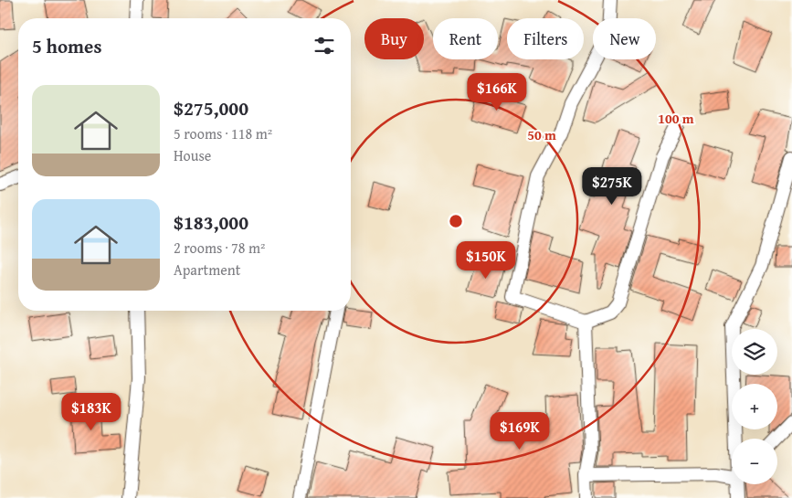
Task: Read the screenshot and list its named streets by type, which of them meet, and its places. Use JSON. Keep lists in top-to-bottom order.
{
  "page": {
    "chip": [
      "Buy",
      "Rent",
      "Filters",
      "New"
    ],
    "heading": "5 homes",
    "price": [
      "$166K",
      "$275K",
      "$150K",
      "$183K",
      "$169K"
    ],
    "list": [
      {
        "name": "$275,000",
        "note": "5 rooms · 118 m² · House"
      },
      {
        "name": "$183,000",
        "note": "2 rooms · 78 m² · Apartment"
      }
    ],
    "map_buttons": ["+", "−"]
  },
  "rings": ["100 m", "50 m"]
}
